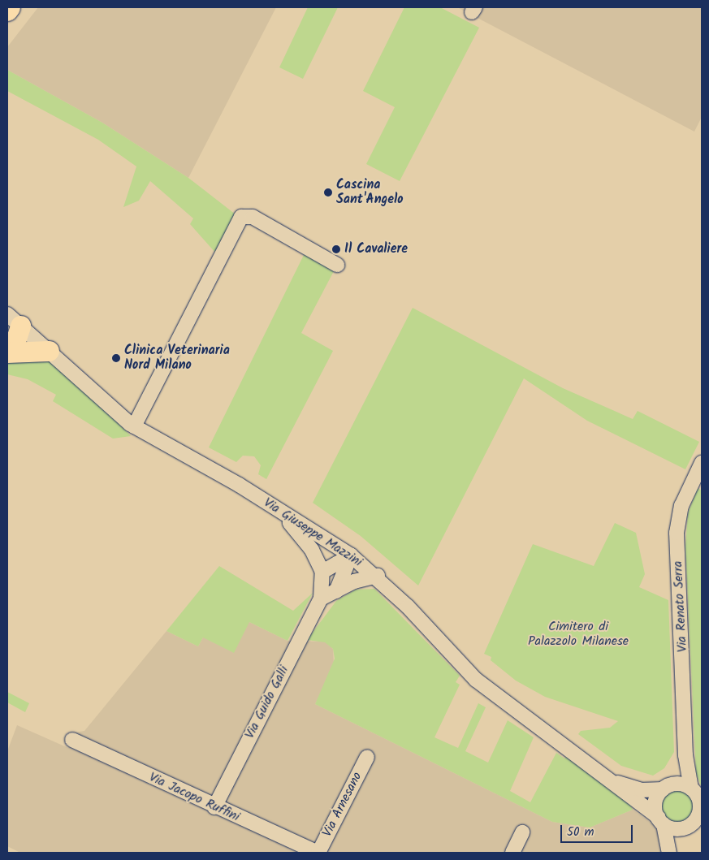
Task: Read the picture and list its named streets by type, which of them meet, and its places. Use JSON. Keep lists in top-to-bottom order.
{
  "streets": {
    "street": [
      "Via Giuseppe Mazzini",
      "Via Renato Serra",
      "Via Guido Galli",
      "Via Jacopo Ruffini",
      "Via Arnesano"
    ]
  },
  "crossings": [
    ["Via Giuseppe Mazzini", "Via Renato Serra"],
    ["Via Giuseppe Mazzini", "Via Guido Galli"],
    ["Via Guido Galli", "Via Jacopo Ruffini"],
    ["Via Jacopo Ruffini", "Via Arnesano"]
  ],
  "parks": ["Cimitero di Palazzolo Milanese"],
  "places": ["Cascina Sant'Angelo", "Il Cavaliere", "Clinica Veterinaria Nord Milano"],
  "scale_bar": "50 m"
}
